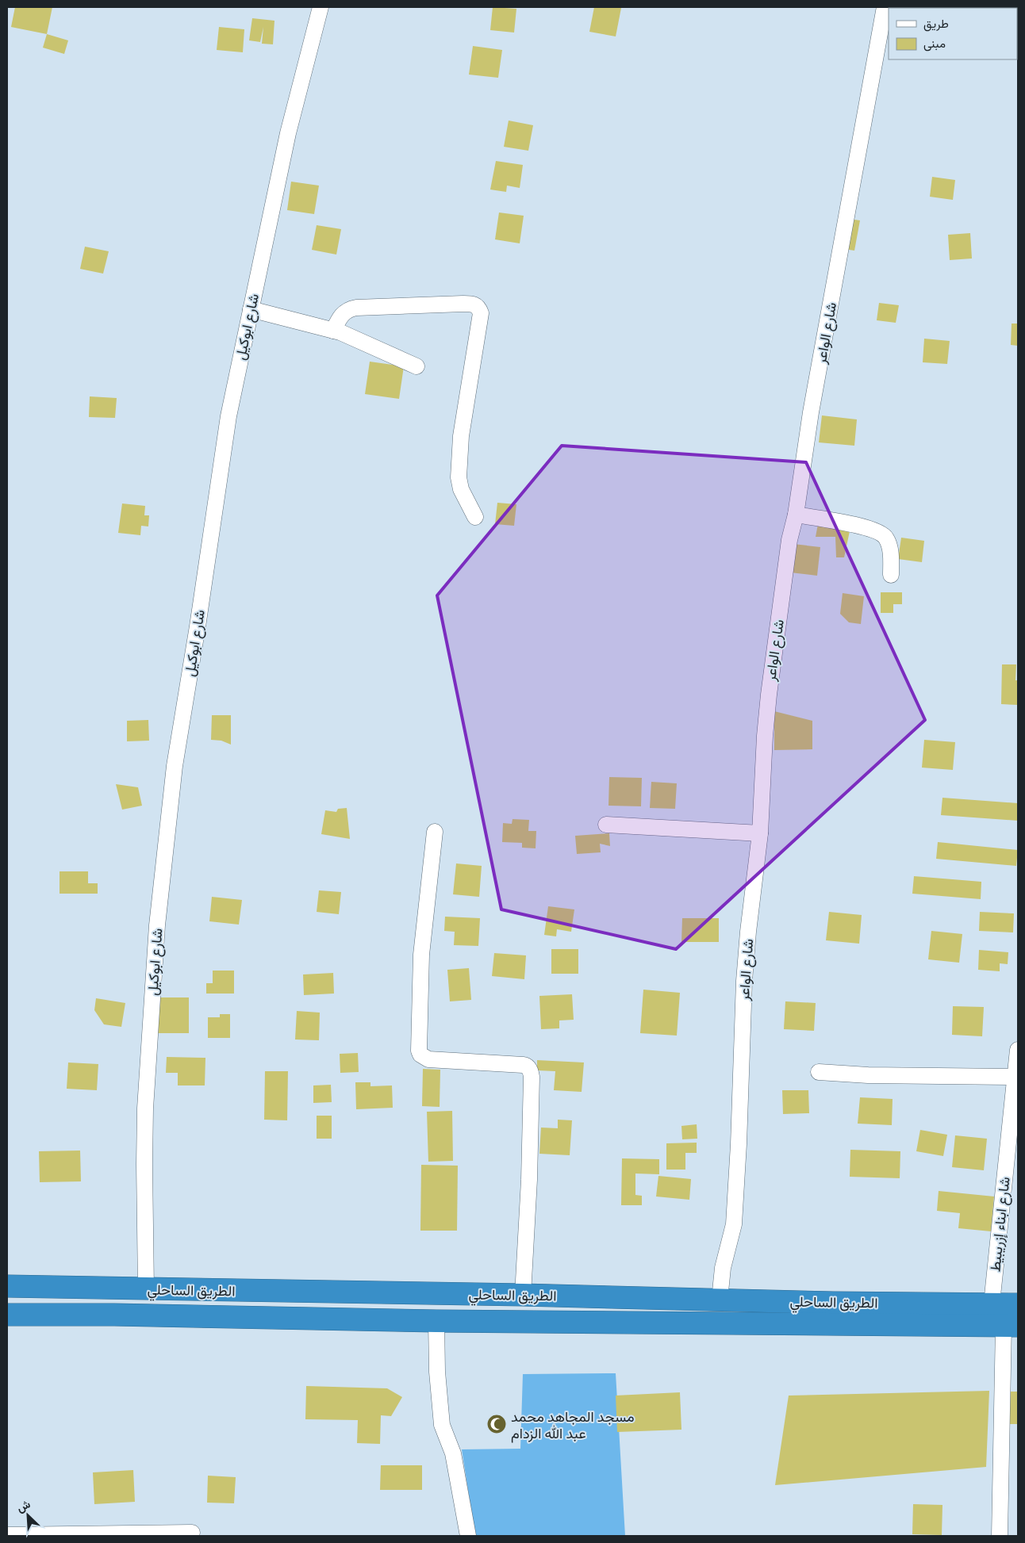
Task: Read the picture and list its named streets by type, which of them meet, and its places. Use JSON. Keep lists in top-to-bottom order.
{
  "streets": {
    "highway": ["الطريق الساحلي"],
    "street": ["شارع ابوكيل", "شارع الواعر", "شارع ابناء إزريبيط"]
  },
  "crossings": [
    ["شارع ابوكيل", "الطريق الساحلي"],
    ["شارع الواعر", "الطريق الساحلي"],
    ["شارع ابناء إزريبيط", "الطريق الساحلي"]
  ],
  "places": {
    "mosque": ["مسجد المجاهد محمد عبد الله الزدام"]
  },
  "legend": ["طريق", "مبنى"],
  "north": "top left"
}
